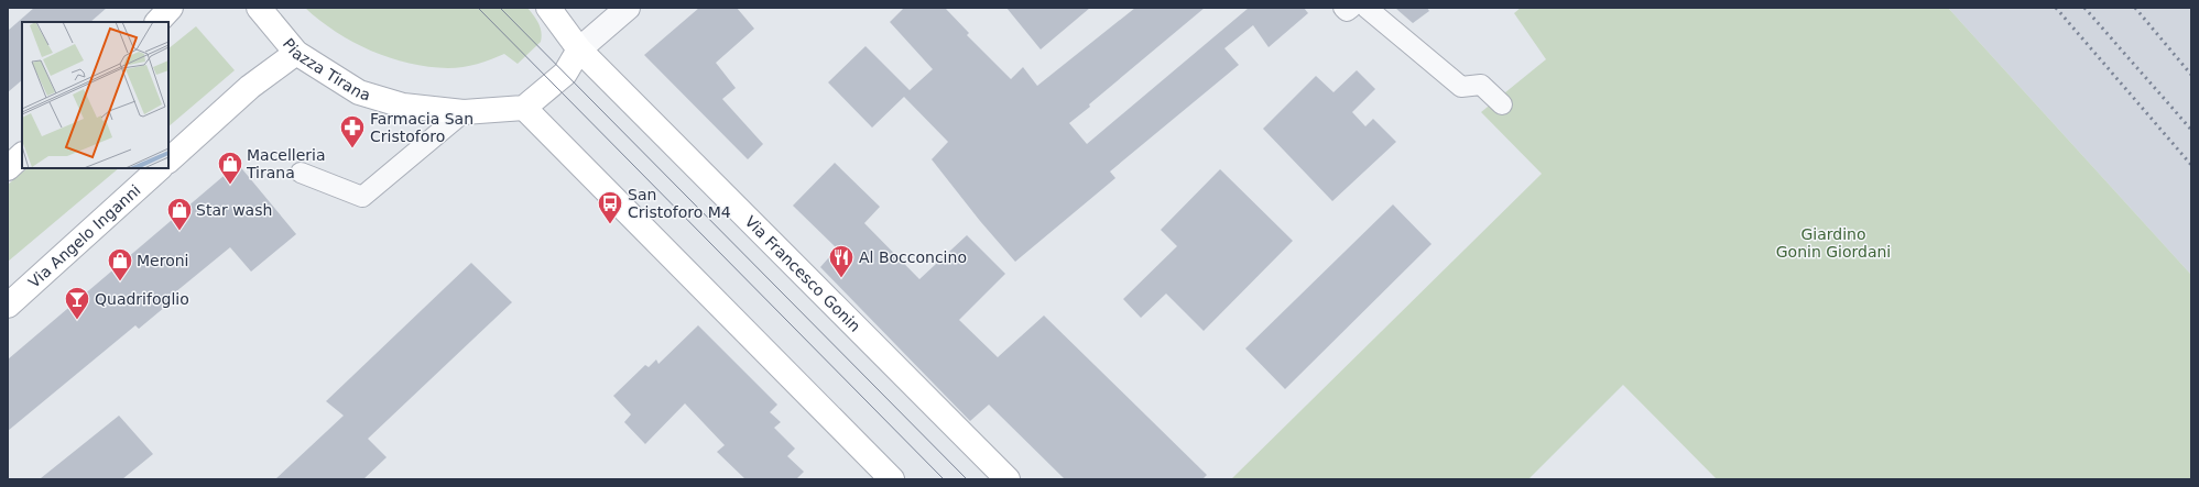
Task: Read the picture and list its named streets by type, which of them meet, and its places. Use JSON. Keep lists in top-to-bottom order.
{
  "streets": {
    "street": ["Piazza Tirana", "Via Angelo Inganni", "Via Francesco Gonin"]
  },
  "parks": ["Giardino Gonin Giordani"],
  "places": {
    "pharmacy": ["Farmacia San Cristoforo"],
    "shop": ["Macelleria Tirana", "Star wash", "Meroni"],
    "bus stop": ["San Cristoforo M4"],
    "restaurant": ["Al Bocconcino"],
    "bar": ["Quadrifoglio"]
  }
}
